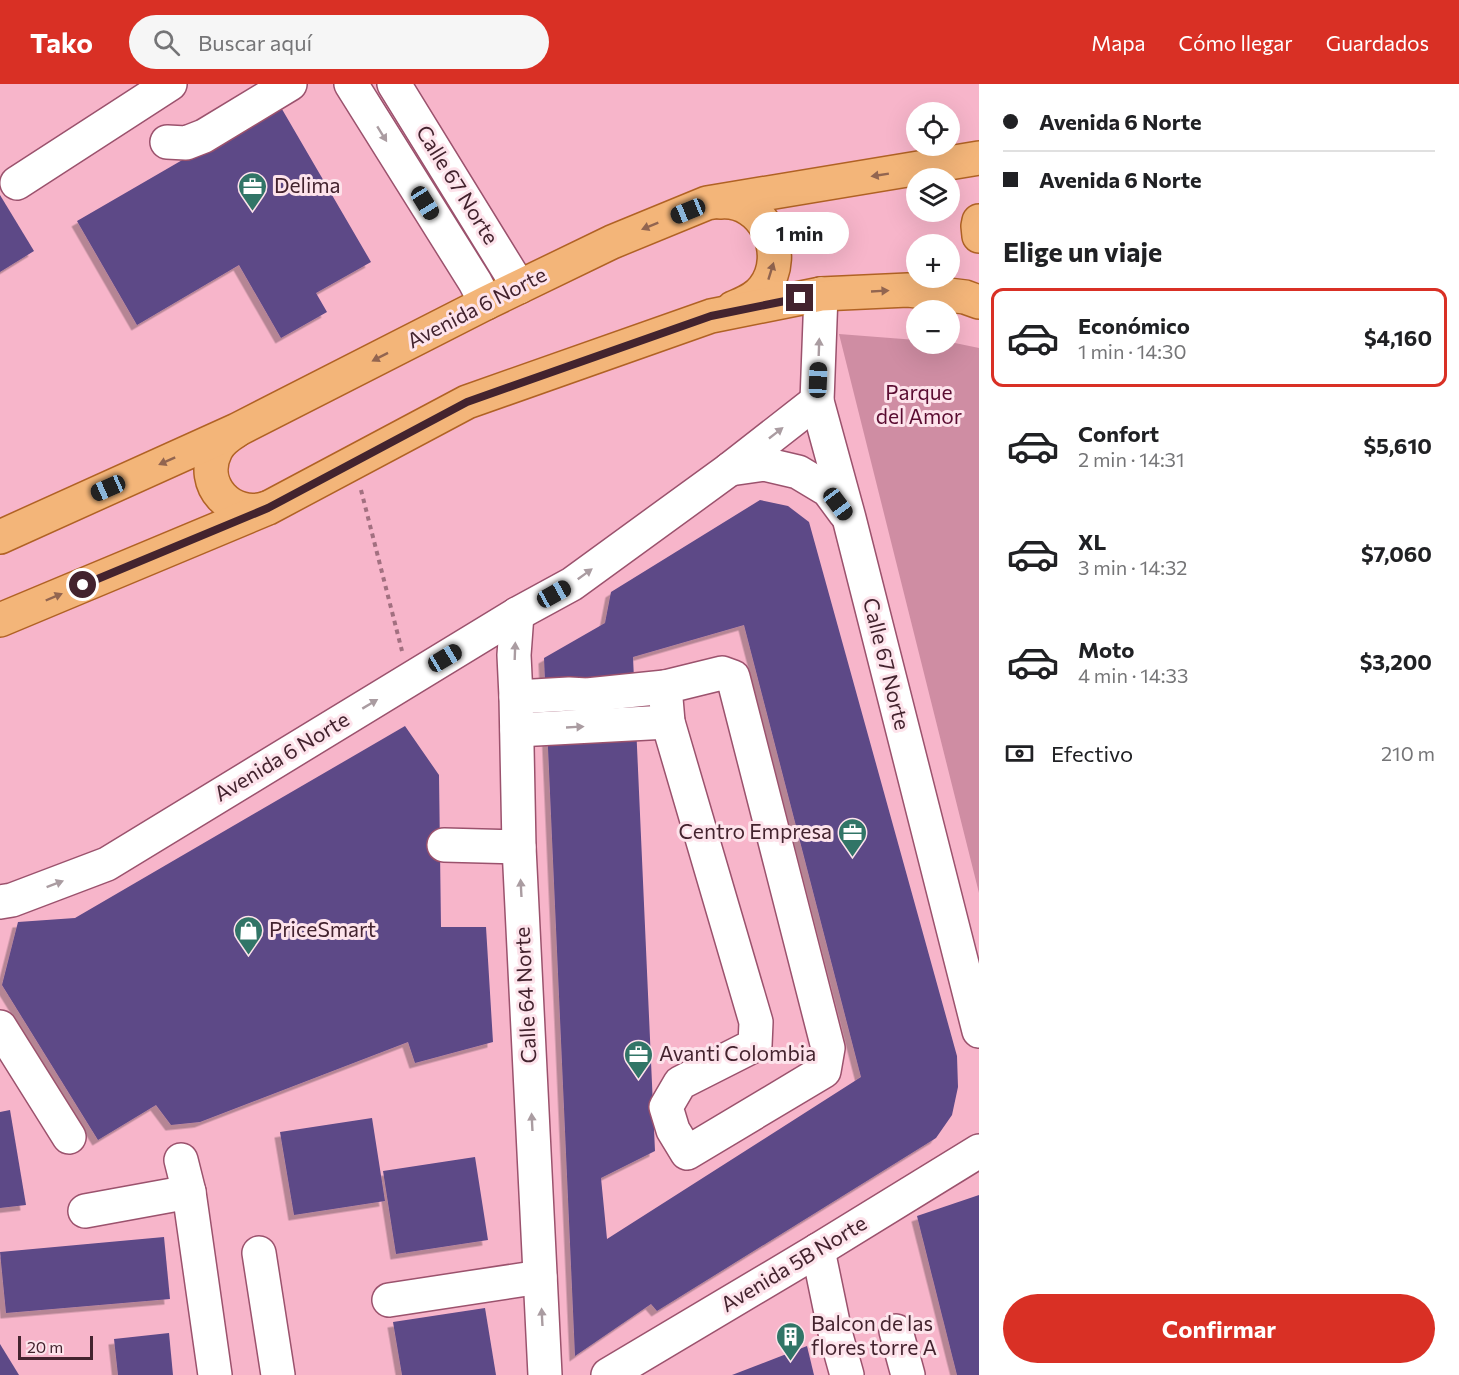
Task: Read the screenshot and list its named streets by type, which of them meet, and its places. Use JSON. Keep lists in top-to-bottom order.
{
  "streets": {
    "main road": ["Avenida 6 Norte"],
    "street": ["Calle 67 Norte", "Calle 64 Norte", "Avenida 5B Norte"]
  },
  "crossings": [
    ["Calle 67 Norte", "Avenida 6 Norte"],
    ["Avenida 6 Norte", "Calle 64 Norte"]
  ],
  "parks": ["Parque del Amor"],
  "places": {
    "office": ["Delima", "Centro Empresa", "Avanti Colombia"],
    "shop": ["PriceSmart"],
    "building": ["Balcon de las flores torre A"]
  },
  "scale_bar": "20 m",
  "page": {
    "header": "Tako",
    "search": "Buscar aquí",
    "nav": ["Mapa", "Cómo llegar", "Guardados"],
    "banner": ["Avenida 6 Norte", "Avenida 6 Norte"],
    "map_buttons": ["+", "−"],
    "bubble": "1 min",
    "heading": "Elige un viaje",
    "list": [
      {
        "name": "Económico",
        "note": "1 min · 14:30",
        "value": "$4,160"
      },
      {
        "name": "Confort",
        "note": "2 min · 14:31",
        "value": "$5,610"
      },
      {
        "name": "XL",
        "note": "3 min · 14:32",
        "value": "$7,060"
      },
      {
        "name": "Moto",
        "note": "4 min · 14:33",
        "value": "$3,200"
      }
    ],
    "pay": ["Efectivo", "210 m"],
    "buttons": "Confirmar",
    "scale": "20 m"
  }
}
